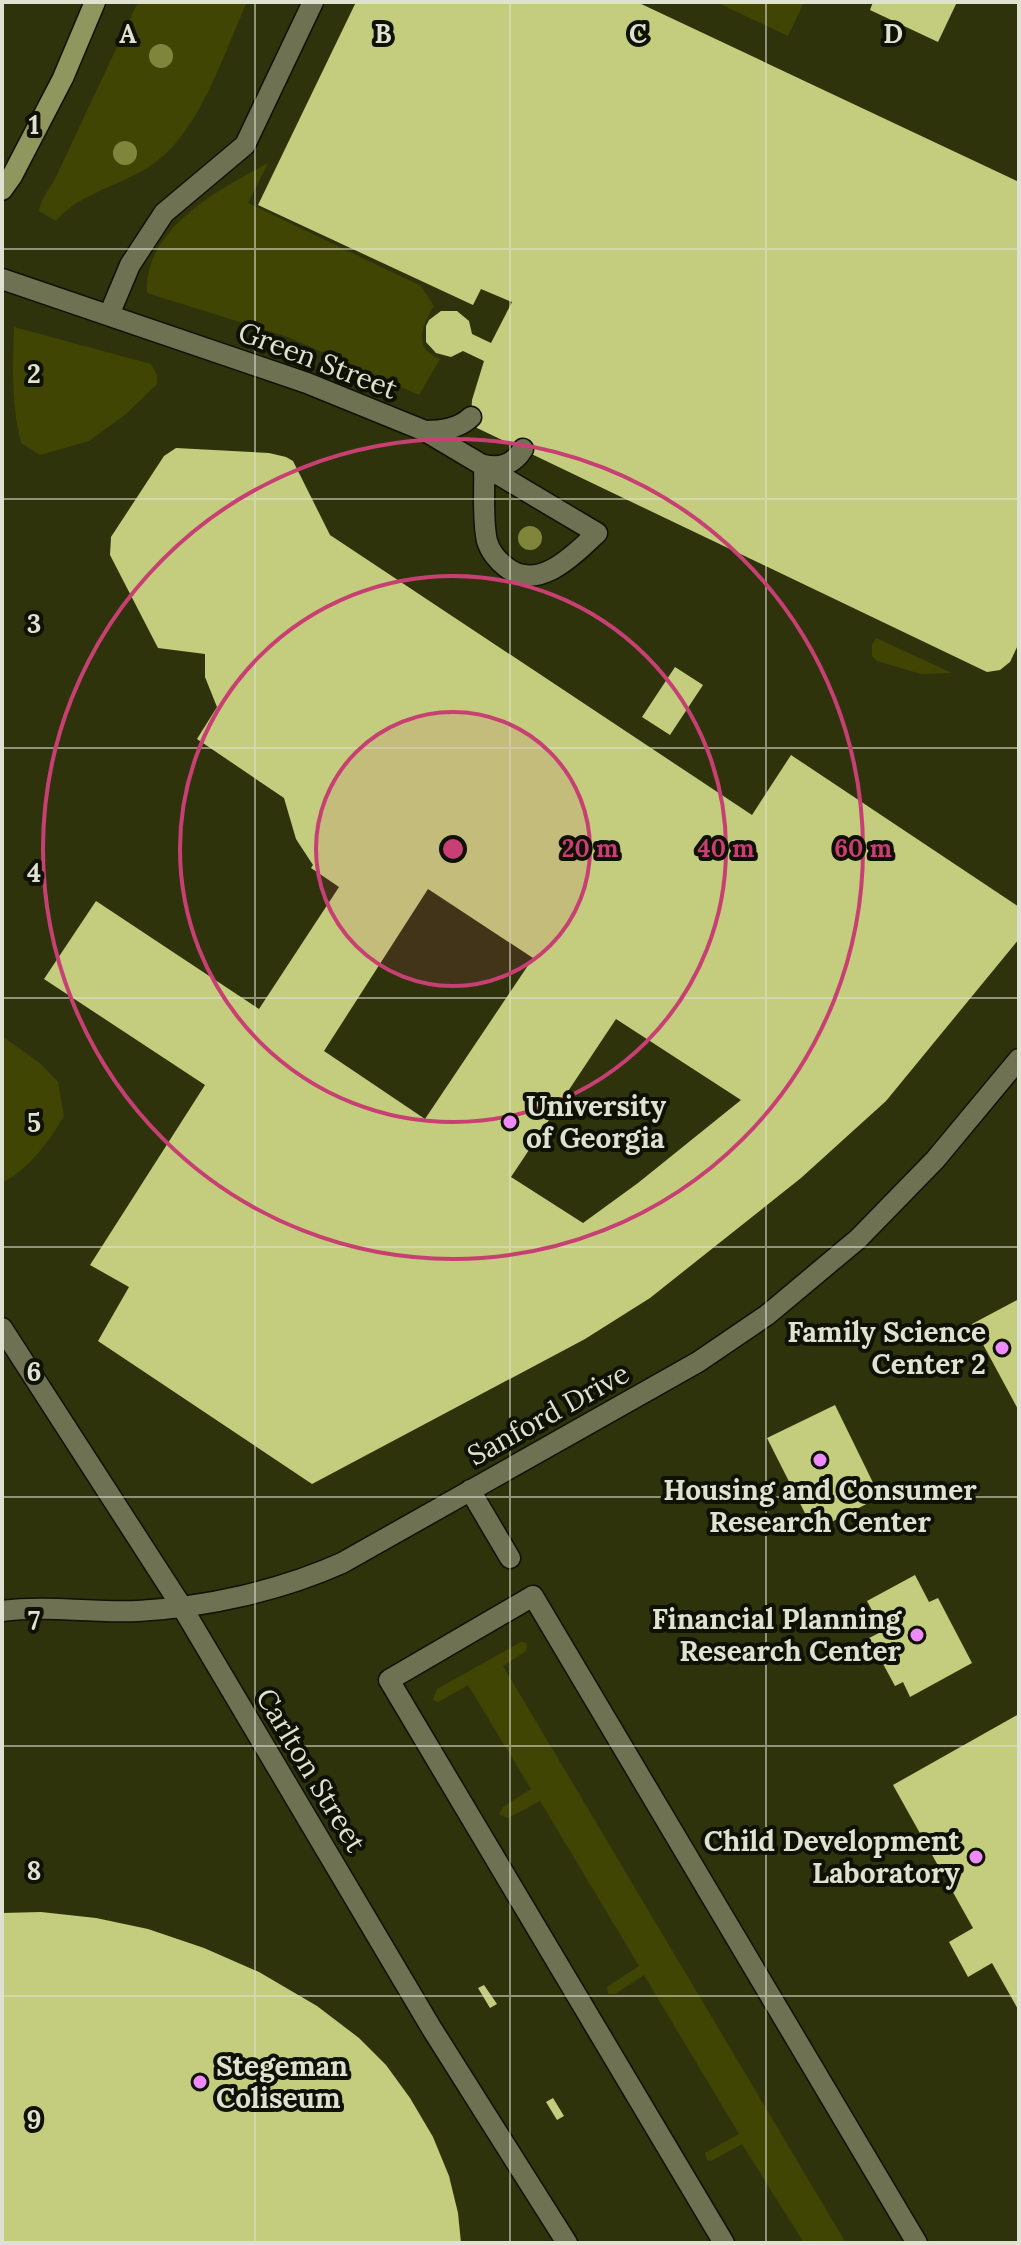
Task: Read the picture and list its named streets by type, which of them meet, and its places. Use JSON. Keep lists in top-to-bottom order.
{
  "streets": {
    "street": ["Green Street", "Sanford Drive", "Carlton Street"]
  },
  "crossings": [
    ["Sanford Drive", "Carlton Street"]
  ],
  "places": [
    "University of Georgia",
    "Family Science Center 2",
    "Housing and Consumer Research Center",
    "Financial Planning Research Center",
    "Child Development Laboratory",
    "Stegeman Coliseum"
  ],
  "grid": {
    "columns": [
      "A",
      "B",
      "C",
      "D"
    ],
    "rows": [
      "1",
      "2",
      "3",
      "4",
      "5",
      "6",
      "7",
      "8",
      "9"
    ]
  },
  "rings": ["20 m", "40 m", "60 m"]
}
